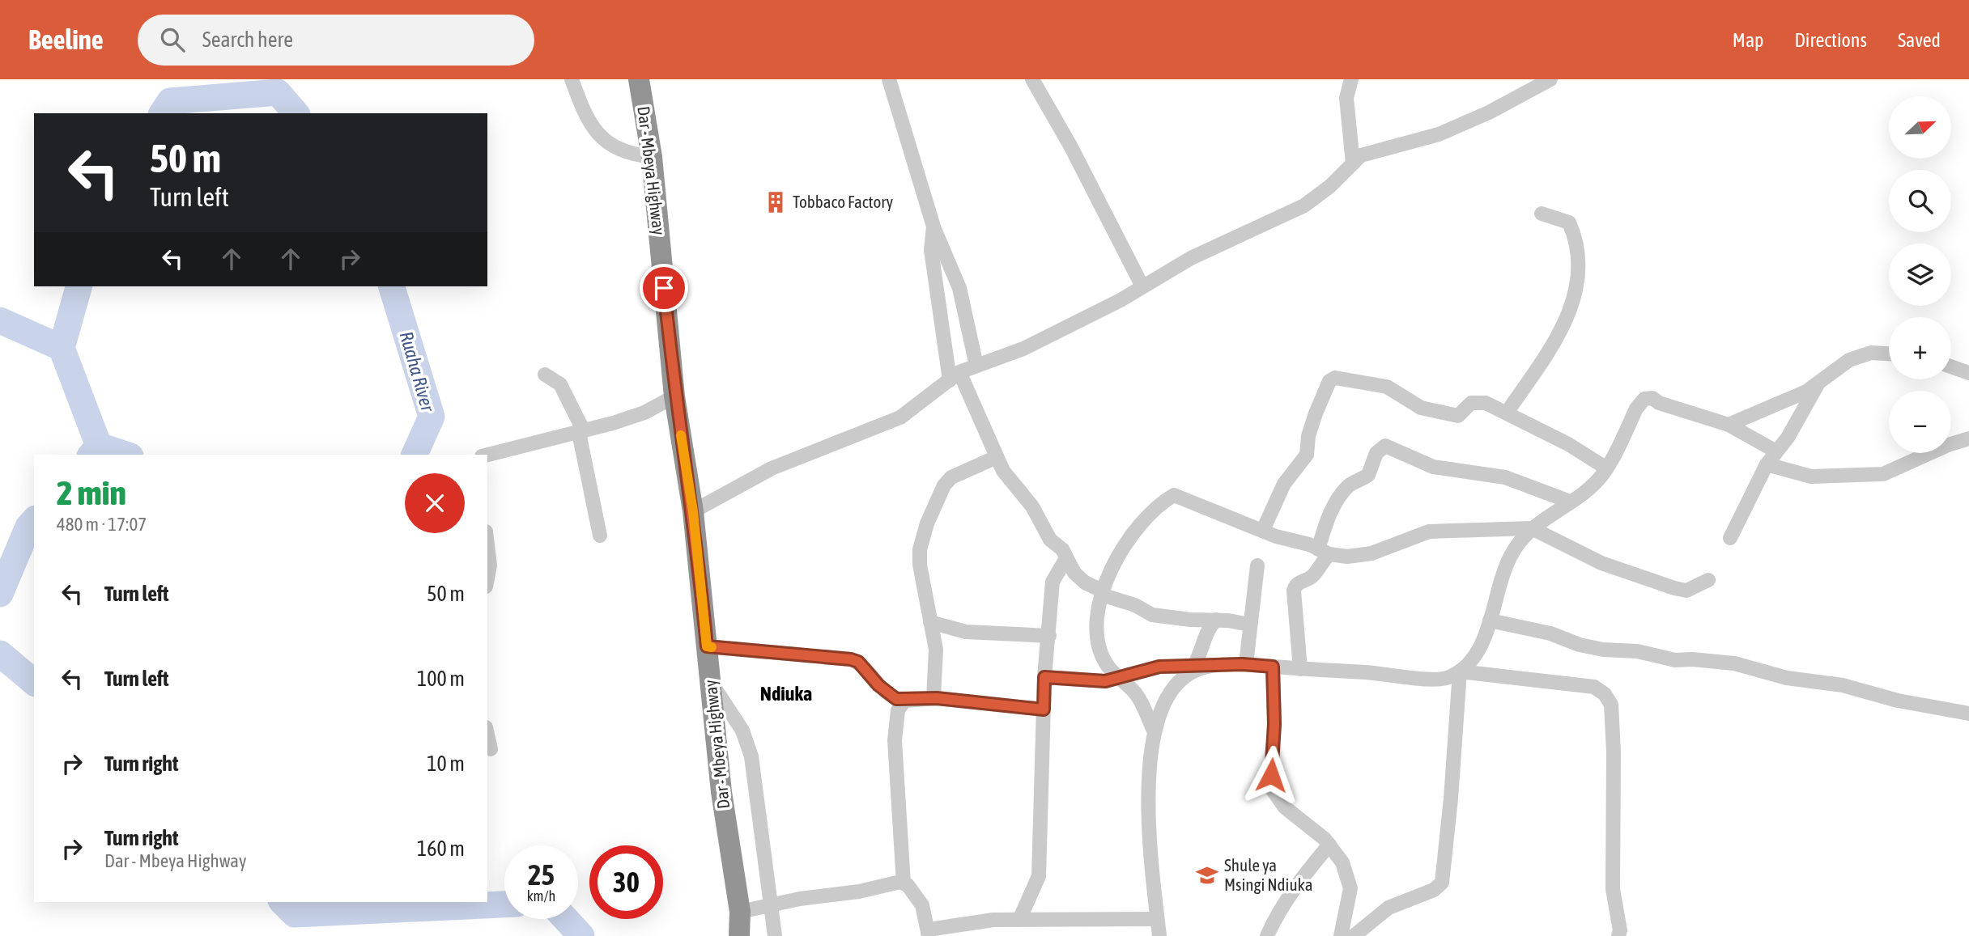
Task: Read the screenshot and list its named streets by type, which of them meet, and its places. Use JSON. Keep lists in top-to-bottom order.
{
  "streets": {
    "highway": ["Dar - Mbeya Highway"]
  },
  "districts": ["Ndiuka"],
  "water": ["Ruaha River"],
  "places": {
    "building": ["Tobbaco Factory"],
    "school or university": ["Shule ya Msingi Ndiuka"]
  },
  "north": "top right",
  "page": {
    "header": "Beeline",
    "search": "Search here",
    "nav": ["Map", "Directions", "Saved"],
    "map_buttons": ["+", "−"],
    "turn": ["50 m", "Turn left"],
    "heading": ["2 min", "480 m · 17:07"],
    "list": [
      {
        "name": "Turn left",
        "value": "50 m"
      },
      {
        "name": "Turn left",
        "value": "100 m"
      },
      {
        "name": "Turn right",
        "value": "10 m"
      },
      {
        "name": "Turn right",
        "note": "Dar - Mbeya Highway",
        "value": "160 m"
      }
    ],
    "speed": "25 km/h",
    "limit": "30"
  }
}
